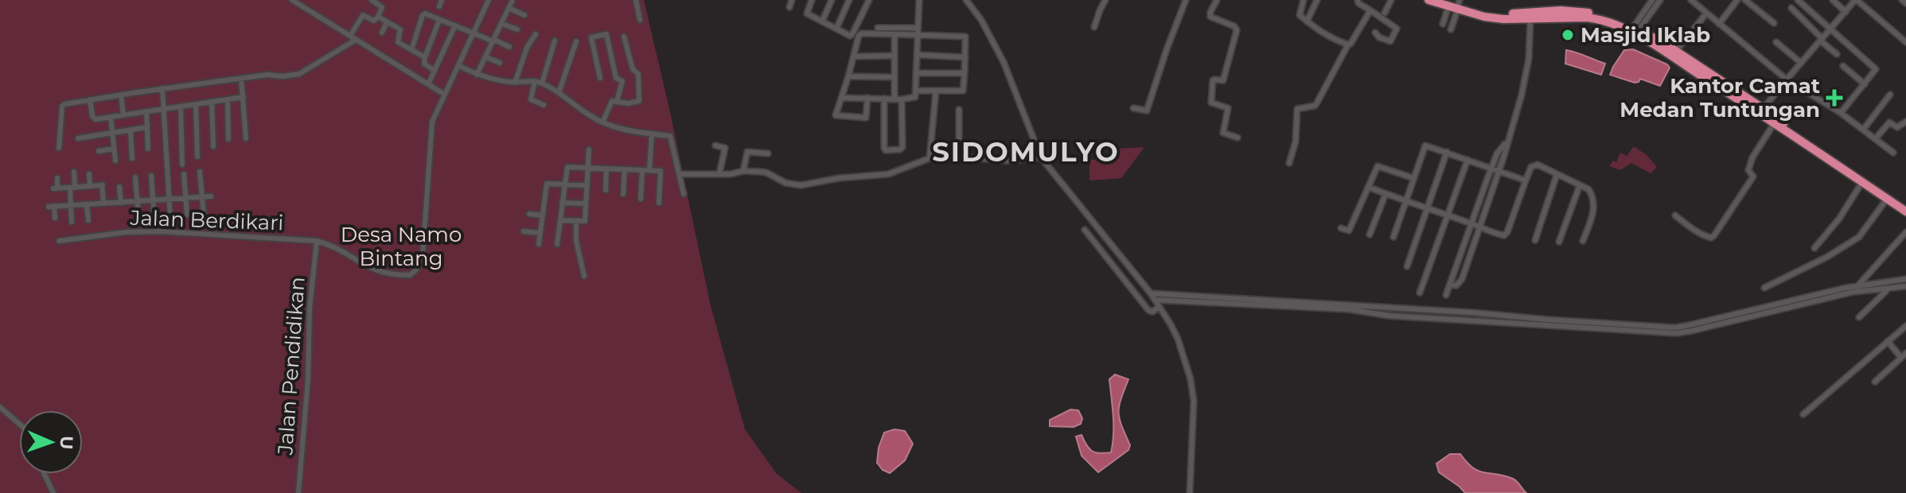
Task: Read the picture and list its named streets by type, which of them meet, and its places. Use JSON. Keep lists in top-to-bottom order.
{
  "streets": {
    "street": ["Jalan Berdikari", "Jalan Pendidikan"]
  },
  "crossings": [
    ["Jalan Berdikari", "Jalan Pendidikan"]
  ],
  "districts": ["SIDOMULYO"],
  "parks": ["Desa Namo Bintang"],
  "places": {
    "other": ["Masjid Iklab"],
    "health": ["Kantor Camat Medan Tuntungan"]
  },
  "north": "right"
}
